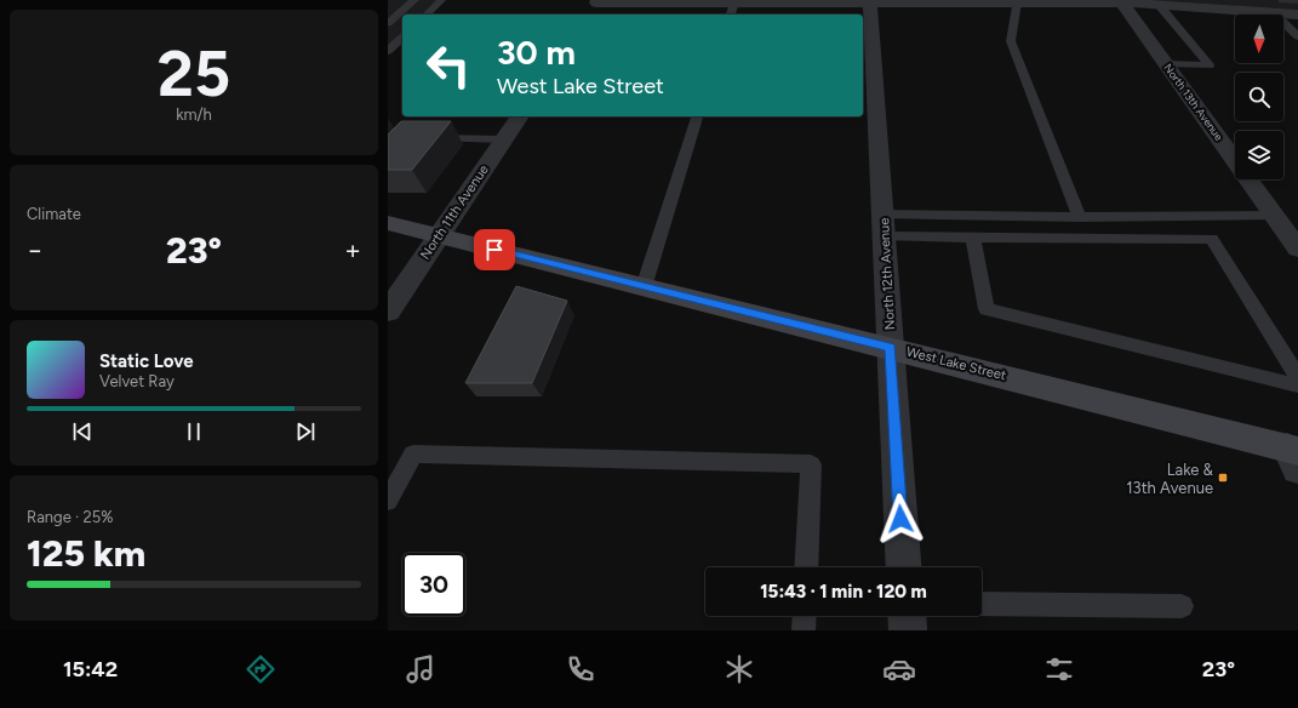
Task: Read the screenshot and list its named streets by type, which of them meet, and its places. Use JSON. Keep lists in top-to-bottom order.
{
  "streets": {
    "main road": ["West Lake Street"],
    "street": ["North 13th Avenue", "North 11th Avenue", "North 12th Avenue"]
  },
  "crossings": [
    ["North 11th Avenue", "West Lake Street"],
    ["North 12th Avenue", "West Lake Street"]
  ],
  "places": {
    "transit": ["Lake & 13th Avenue"]
  },
  "north": "bottom",
  "page": {
    "tile": [
      ["25", "km/h"],
      "Climate",
      ["Range · 25%", "125 km"]
    ],
    "turn": ["30 m", "West Lake Street"],
    "heat": ["−", "23°", "+"],
    "song": ["Static Love", "Velvet Ray"],
    "limit": "30",
    "trip": "15:43 · 1 min · 120 m",
    "tabs": ["15:42", "23°"]
  }
}
